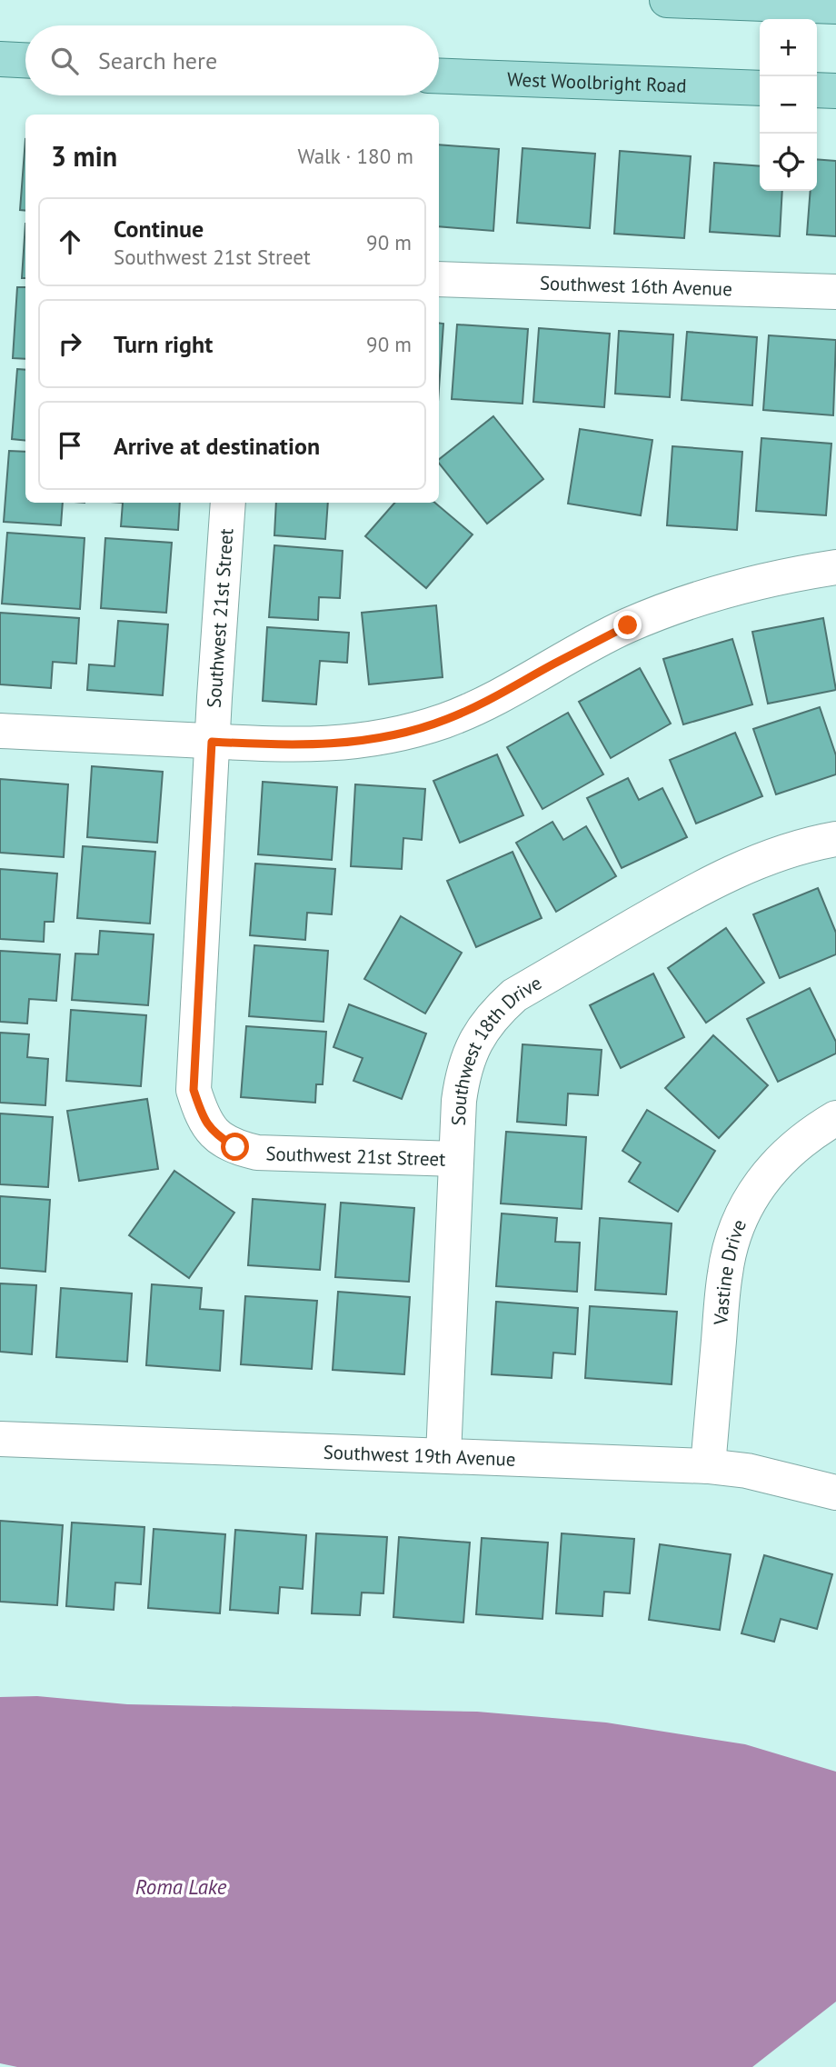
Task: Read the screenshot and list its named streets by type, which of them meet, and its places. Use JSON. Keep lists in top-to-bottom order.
{
  "streets": {
    "main road": ["West Woolbright Road"],
    "street": [
      "Southwest 16th Avenue",
      "Southwest 21st Street",
      "Southwest 18th Drive",
      "Vastine Drive",
      "Southwest 19th Avenue"
    ]
  },
  "crossings": [
    ["Southwest 21st Street", "Southwest 18th Drive"],
    ["Southwest 18th Drive", "Southwest 19th Avenue"],
    ["Vastine Drive", "Southwest 19th Avenue"]
  ],
  "water": ["Roma Lake"],
  "page": {
    "map_buttons": ["+", "−"],
    "search": "Search here",
    "heading": ["3 min", "Walk · 180 m"],
    "list": [
      ["Continue", "Southwest 21st Street", "90 m"],
      ["Turn right", "90 m"],
      "Arrive at destination"
    ]
  }
}
